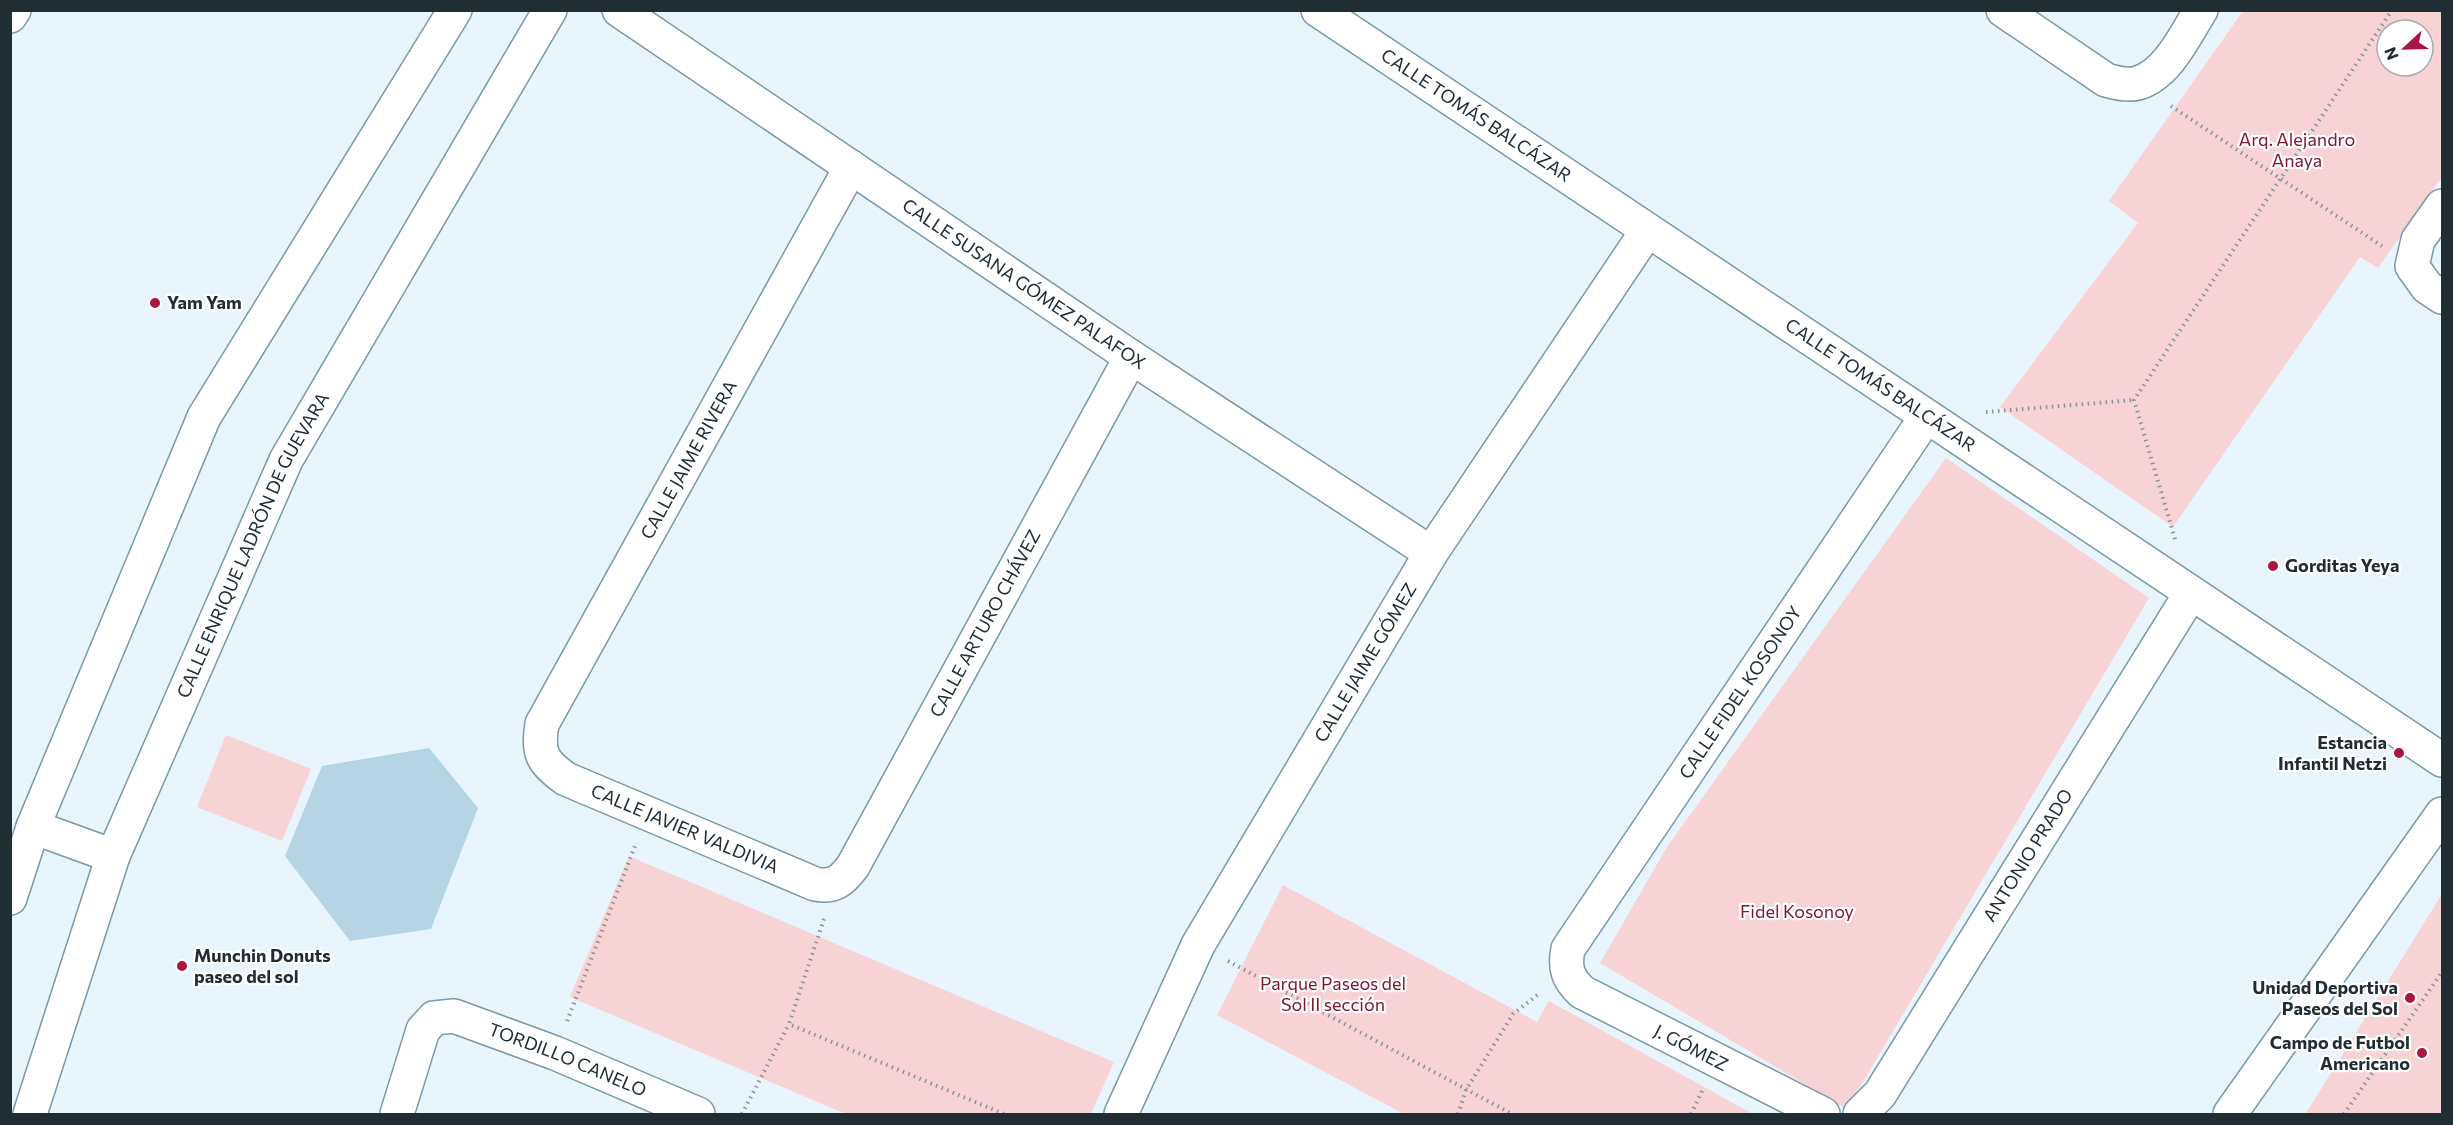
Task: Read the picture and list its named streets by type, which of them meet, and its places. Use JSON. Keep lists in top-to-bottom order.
{
  "streets": {
    "street": [
      "CALLE TOMÁS BALCÁZAR",
      "CALLE SUSANA GÓMEZ PALAFOX",
      "CALLE JAIME RIVERA",
      "CALLE ENRIQUE LADRÓN DE GUEVARA",
      "CALLE ARTURO CHÁVEZ",
      "CALLE JAIME GÓMEZ",
      "CALLE FIDEL KOSONOY",
      "CALLE JAVIER VALDIVIA",
      "ANTONIO PRADO",
      "J. GÓMEZ",
      "TORDILLO CANELO"
    ]
  },
  "crossings": [
    ["CALLE TOMÁS BALCÁZAR", "CALLE JAIME GÓMEZ"],
    ["CALLE TOMÁS BALCÁZAR", "CALLE FIDEL KOSONOY"],
    ["CALLE TOMÁS BALCÁZAR", "ANTONIO PRADO"],
    ["CALLE SUSANA GÓMEZ PALAFOX", "CALLE JAIME RIVERA"],
    ["CALLE SUSANA GÓMEZ PALAFOX", "CALLE ARTURO CHÁVEZ"],
    ["CALLE SUSANA GÓMEZ PALAFOX", "CALLE JAIME GÓMEZ"],
    ["CALLE JAIME RIVERA", "CALLE JAVIER VALDIVIA"],
    ["CALLE ARTURO CHÁVEZ", "CALLE JAVIER VALDIVIA"],
    ["CALLE FIDEL KOSONOY", "J. GÓMEZ"]
  ],
  "parks": ["Arq. Alejandro Anaya", "Fidel Kosonoy", "Parque Paseos del Sol II sección"],
  "places": [
    "Yam Yam",
    "Gorditas Yeya",
    "Estancia Infantil Netzi",
    "Munchin Donuts paseo del sol",
    "Unidad Deportiva Paseos del Sol",
    "Campo de Futbol Americano"
  ],
  "north": "left"
}
